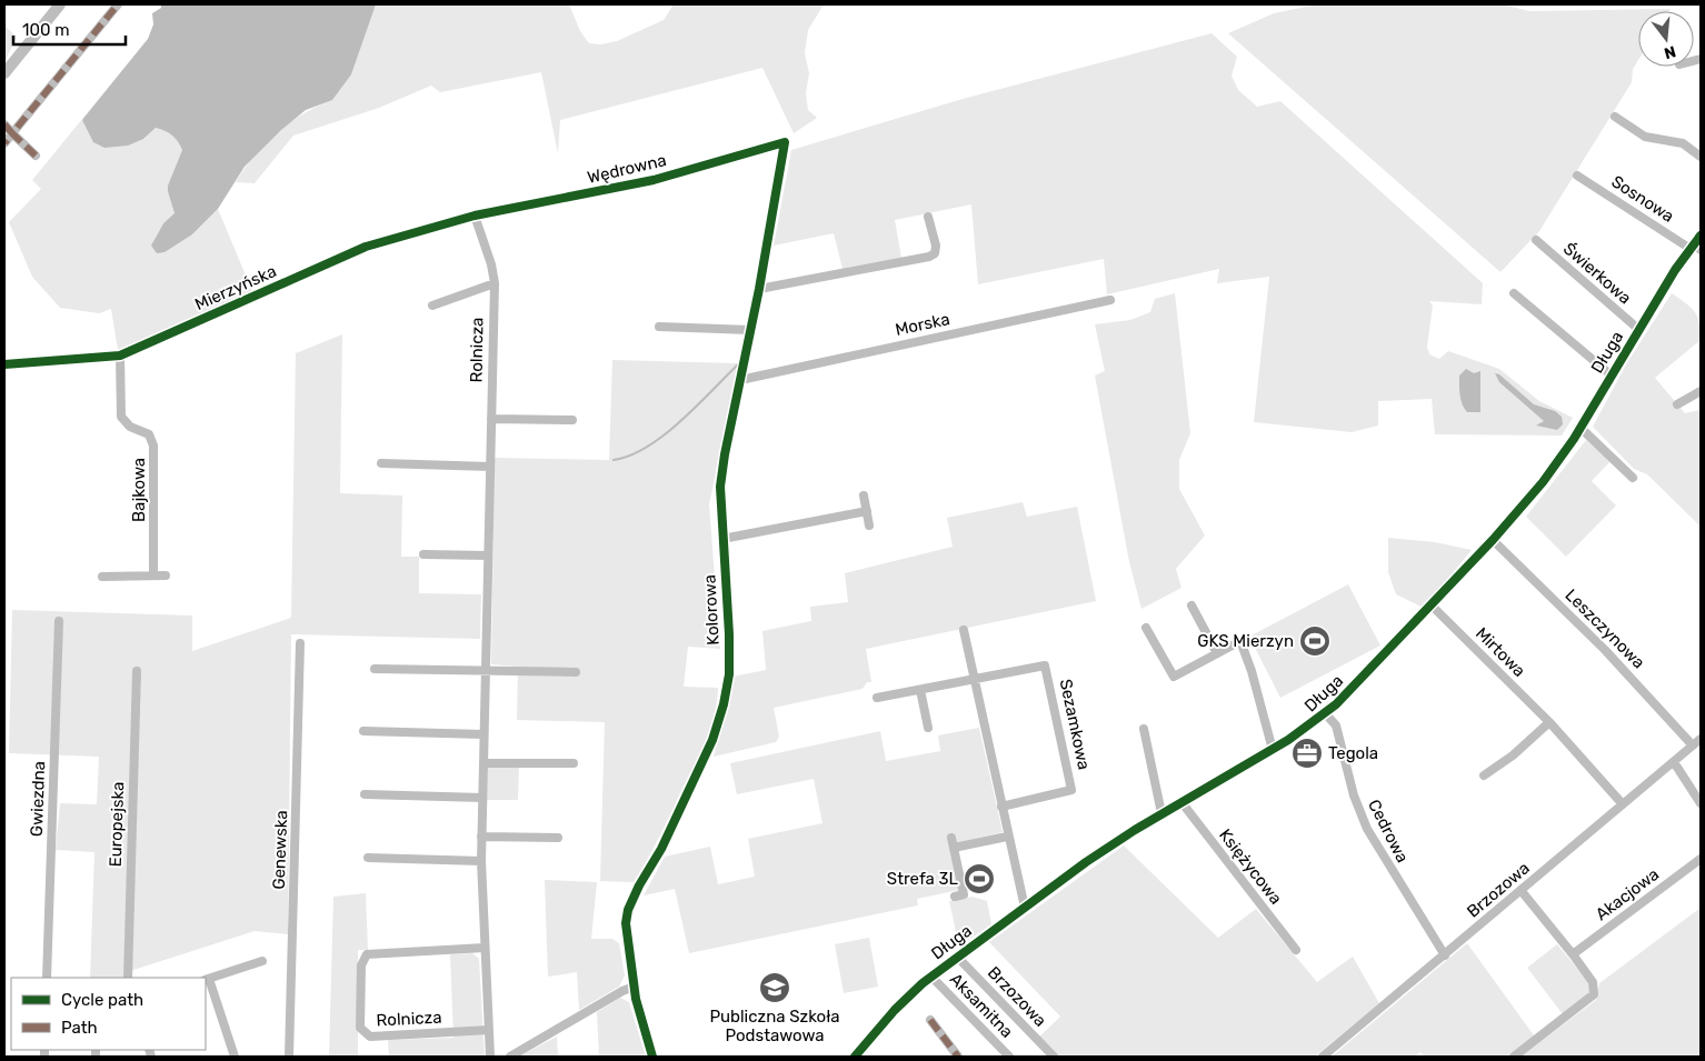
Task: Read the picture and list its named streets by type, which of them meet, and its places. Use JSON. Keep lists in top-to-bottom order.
{
  "streets": {
    "street": [
      "Wędrowna",
      "Sosnowa",
      "Świerkowa",
      "Mierzyńska",
      "Morska",
      "Rolnicza",
      "Długa",
      "Bajkowa",
      "Kolorowa",
      "Leszczynowa",
      "Mirtowa",
      "Sezamkowa",
      "Gwiezdna",
      "Europejska",
      "Cedrowa",
      "Genewska",
      "Księżycowa",
      "Brzozowa",
      "Akacjowa",
      "Aksamitna"
    ]
  },
  "crossings": [
    ["Wędrowna", "Mierzyńska"],
    ["Wędrowna", "Rolnicza"],
    ["Wędrowna", "Kolorowa"],
    ["Sosnowa", "Długa"],
    ["Świerkowa", "Długa"],
    ["Mierzyńska", "Rolnicza"],
    ["Mierzyńska", "Bajkowa"],
    ["Morska", "Kolorowa"],
    ["Długa", "Leszczynowa"],
    ["Długa", "Mirtowa"],
    ["Długa", "Cedrowa"],
    ["Długa", "Księżycowa"],
    ["Długa", "Brzozowa"],
    ["Długa", "Aksamitna"],
    ["Leszczynowa", "Brzozowa"],
    ["Mirtowa", "Brzozowa"],
    ["Cedrowa", "Brzozowa"]
  ],
  "places": {
    "sports": ["GKS Mierzyn", "Strefa 3L"],
    "office": ["Tegola"],
    "school or university": ["Publiczna Szkoła Podstawowa"]
  },
  "legend": ["Cycle path", "Path"],
  "scale_bar": "100 m",
  "north": "bottom"
}
